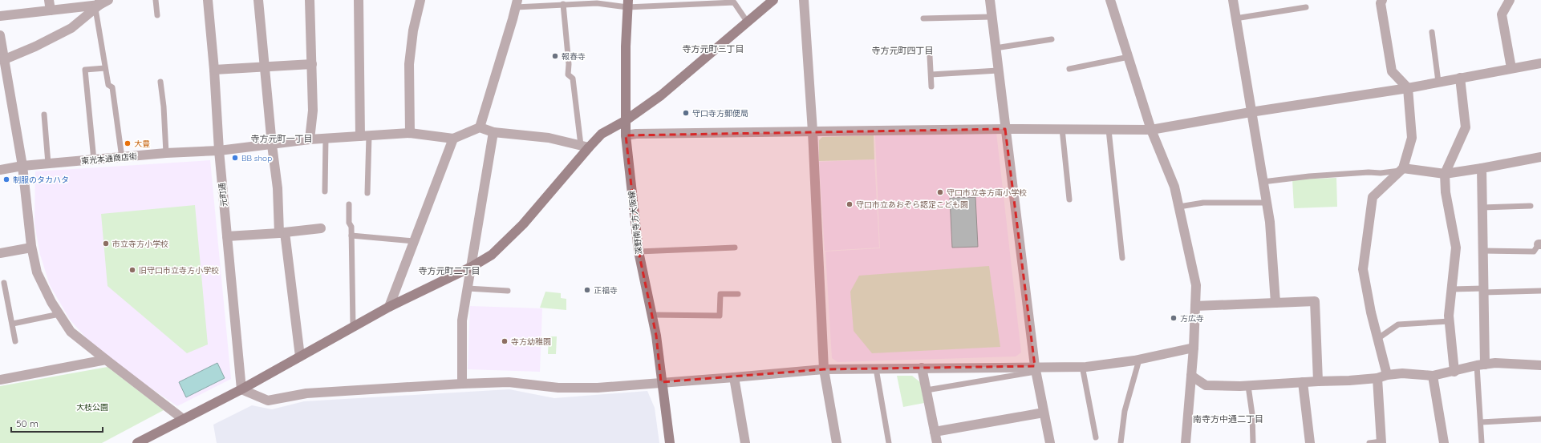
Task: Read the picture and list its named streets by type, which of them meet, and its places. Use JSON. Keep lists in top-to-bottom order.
{
  "streets": {
    "street": ["東光本通商店街", "元町通", "深野南寺方大阪線"]
  },
  "crossings": [
    ["東光本通商店街", "元町通"]
  ],
  "districts": [
    "寺方元町三丁目",
    "寺方元町四丁目",
    "寺方元町一丁目",
    "寺方元町二丁目",
    "南寺方中通二丁目"
  ],
  "parks": ["大枝公園"],
  "places": [
    "報春寺",
    "守口寺方郵便局",
    "大豊",
    "BB shop",
    "制服のタカハタ",
    "守口市立寺方南小学校",
    "守口市立あおぞら認定こども園",
    "市立寺方小学校",
    "旧守口市立寺方小学校",
    "正福寺",
    "方広寺",
    "寺方幼稚園"
  ],
  "scale_bar": "50 m"
}
